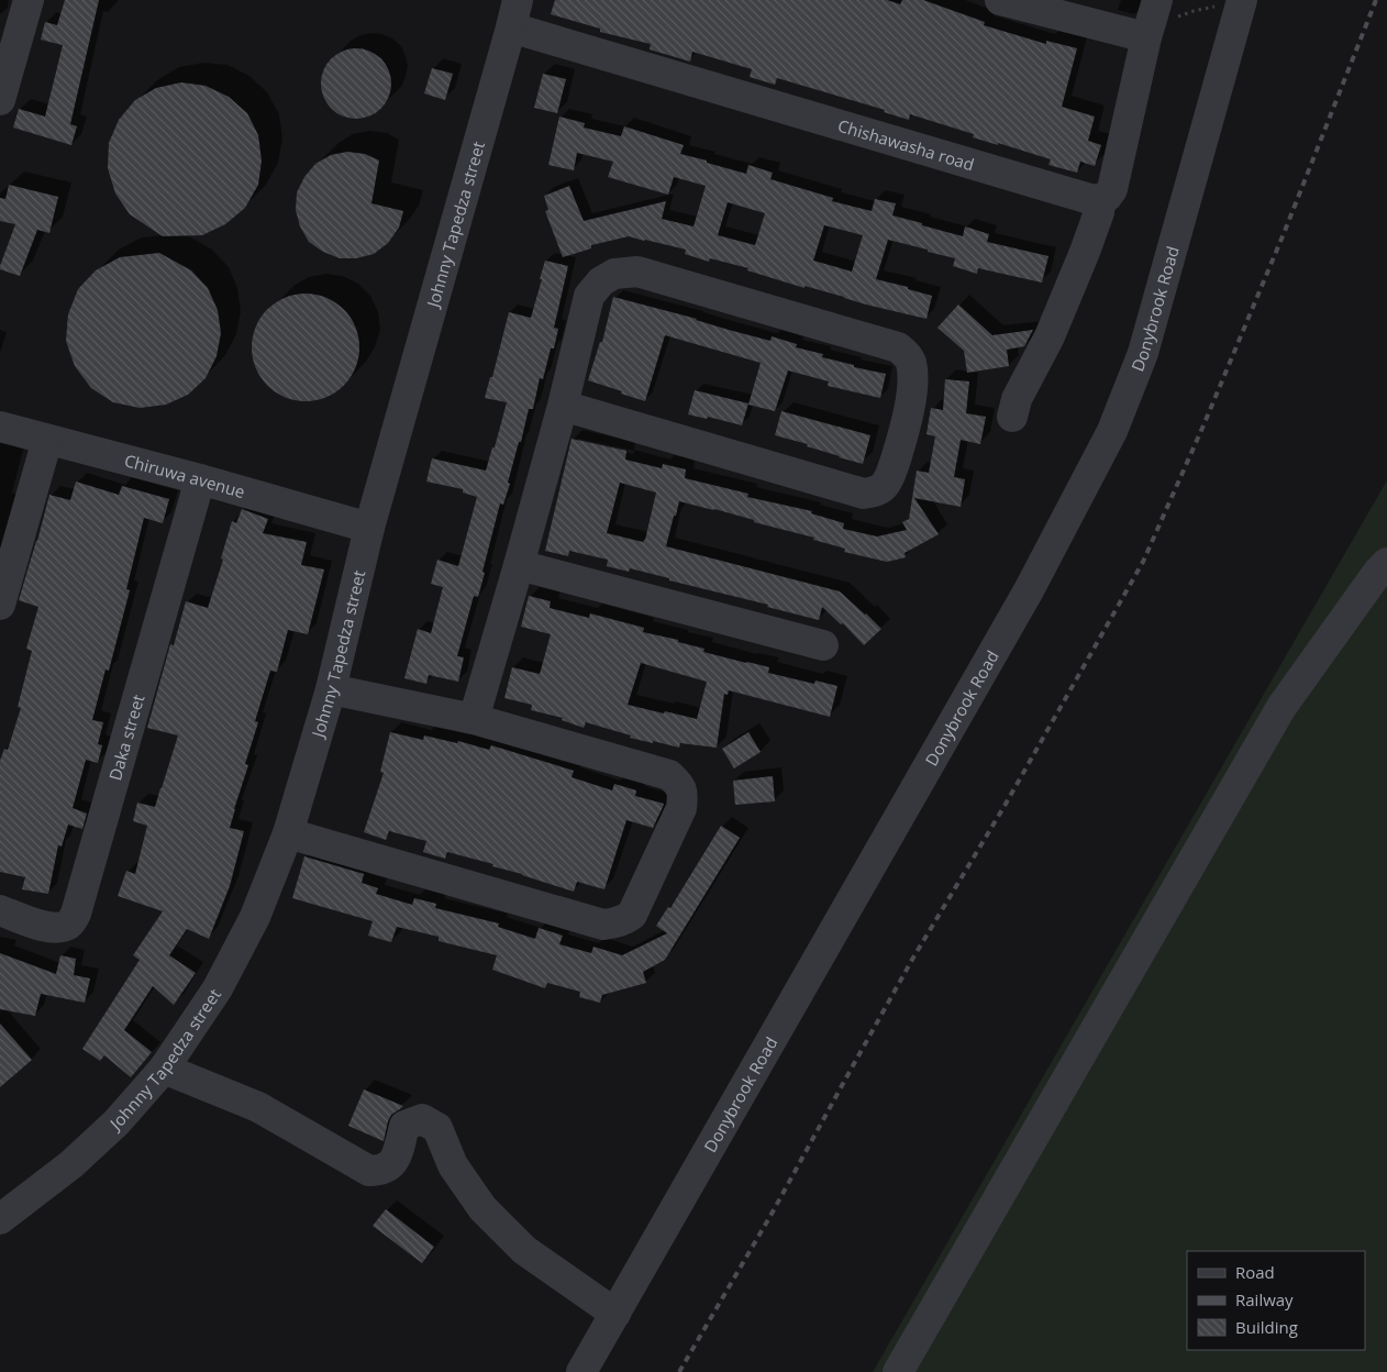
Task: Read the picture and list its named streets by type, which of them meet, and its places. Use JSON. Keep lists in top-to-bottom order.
{
  "streets": {
    "street": [
      "Chishawasha road",
      "Johnny Tapedza street",
      "Donybrook Road",
      "Chiruwa avenue",
      "Daka street"
    ]
  },
  "crossings": [
    ["Chishawasha road", "Johnny Tapedza street"],
    ["Johnny Tapedza street", "Chiruwa avenue"],
    ["Chiruwa avenue", "Daka street"]
  ],
  "legend": ["Road", "Railway", "Building"]
}
